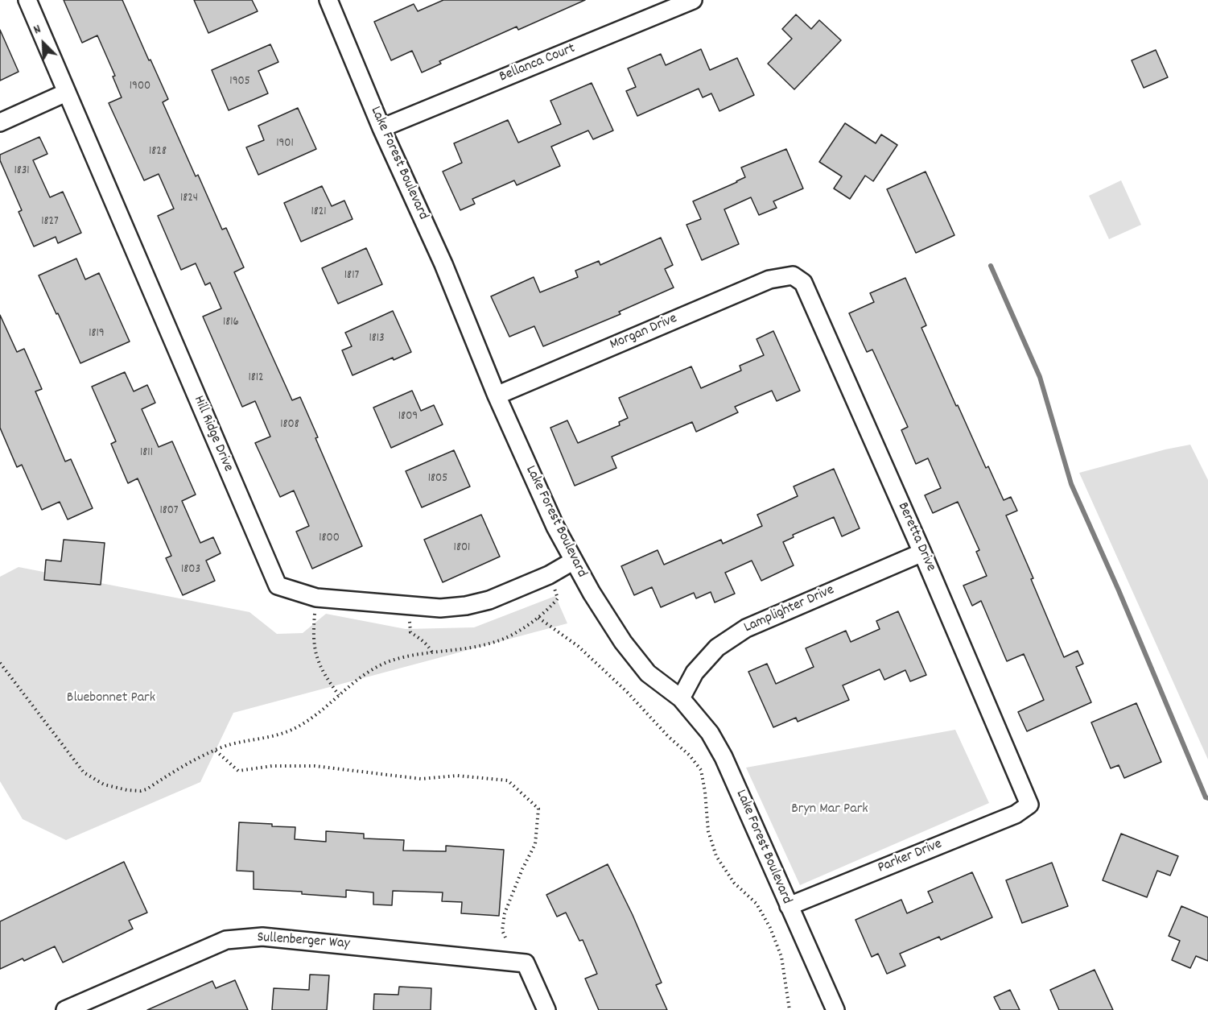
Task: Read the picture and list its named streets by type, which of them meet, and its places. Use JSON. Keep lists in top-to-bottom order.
{
  "streets": {
    "street": [
      "Bellanca Court",
      "Lake Forest Boulevard",
      "Morgan Drive",
      "Hill Ridge Drive",
      "Beretta Drive",
      "Lamplighter Drive",
      "Parker Drive",
      "Sullenberger Way"
    ]
  },
  "crossings": [
    ["Bellanca Court", "Lake Forest Boulevard"],
    ["Lake Forest Boulevard", "Morgan Drive"],
    ["Lake Forest Boulevard", "Hill Ridge Drive"],
    ["Lake Forest Boulevard", "Lamplighter Drive"],
    ["Lake Forest Boulevard", "Parker Drive"],
    ["Morgan Drive", "Beretta Drive"],
    ["Beretta Drive", "Lamplighter Drive"],
    ["Beretta Drive", "Parker Drive"]
  ],
  "parks": ["Bluebonnet Park", "Bryn Mar Park"],
  "house_numbers": [
    "1905",
    "1900",
    "1901",
    "1828",
    "1831",
    "1824",
    "1821",
    "1827",
    "1817",
    "1816",
    "1819",
    "1813",
    "1812",
    "1809",
    "1808",
    "1811",
    "1805",
    "1807",
    "1800",
    "1801",
    "1803"
  ],
  "north": "top left"
}
